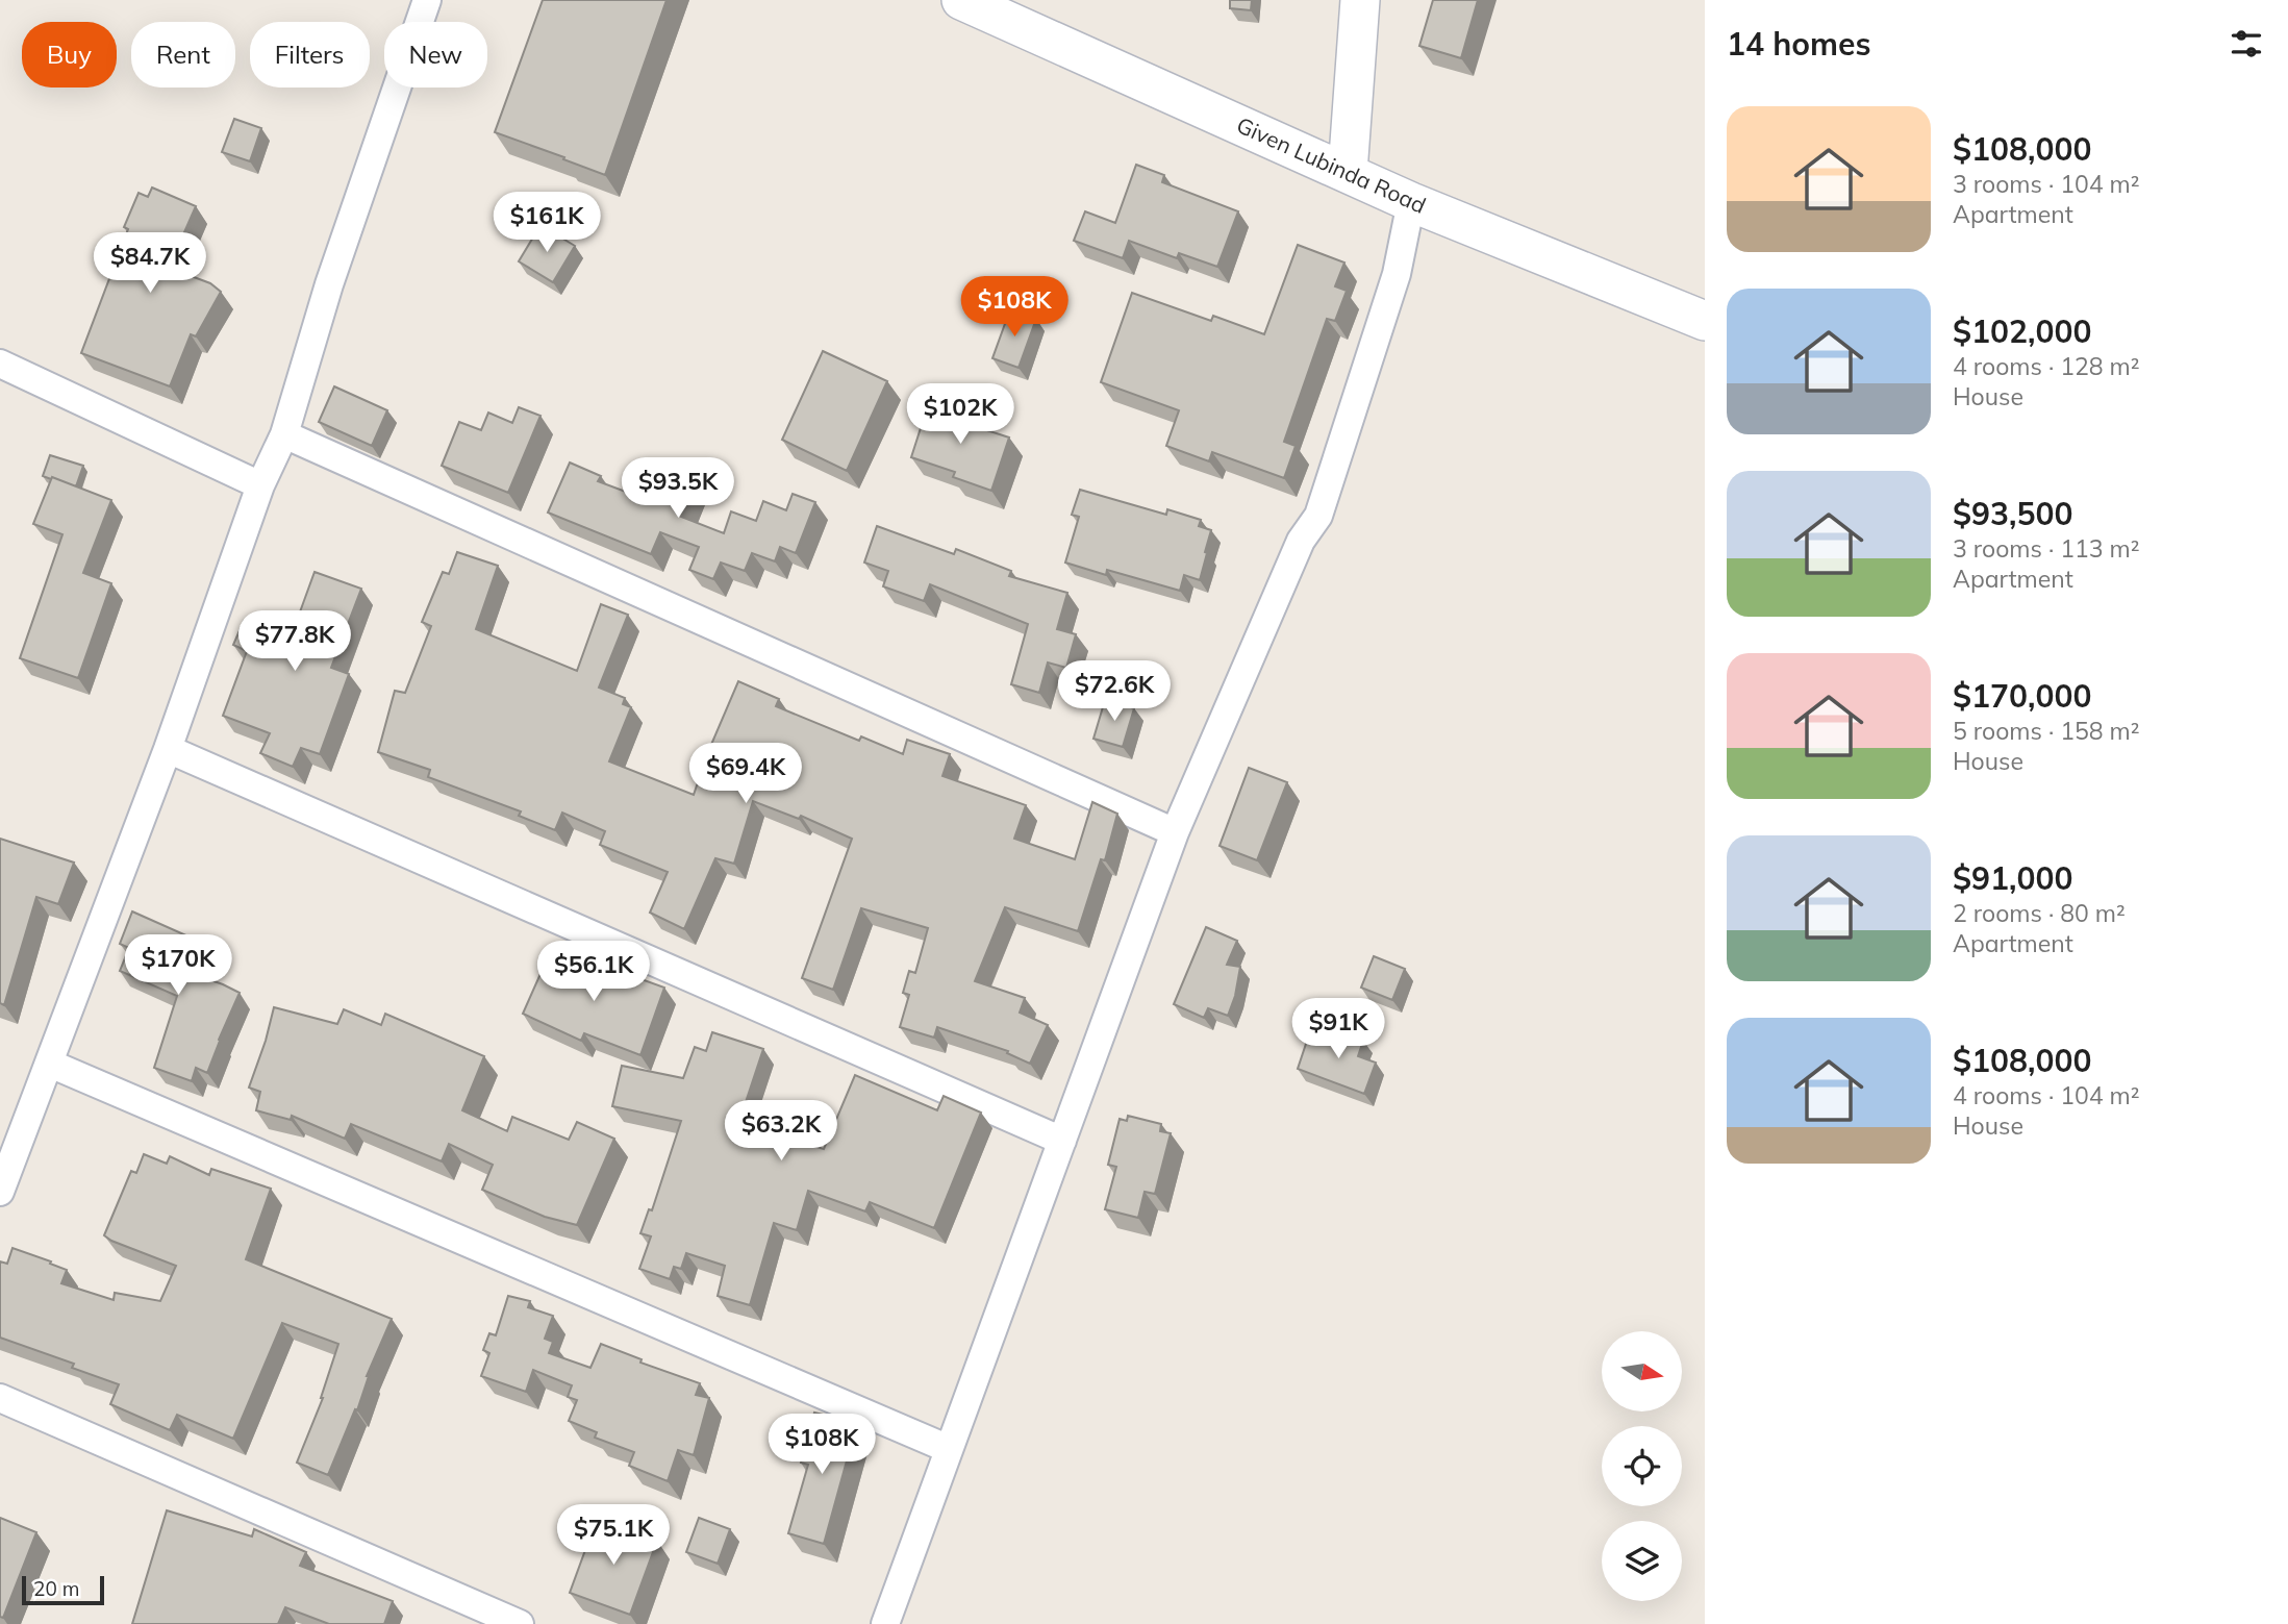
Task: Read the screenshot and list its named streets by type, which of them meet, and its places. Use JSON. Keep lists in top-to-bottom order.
{
  "streets": {
    "street": ["Given Lubinda Road"]
  },
  "scale_bar": "20 m",
  "north": "right",
  "page": {
    "heading": "14 homes",
    "chip": [
      "Buy",
      "Rent",
      "Filters",
      "New"
    ],
    "list": [
      {
        "name": "$108,000",
        "note": "3 rooms · 104 m² · Apartment"
      },
      {
        "name": "$102,000",
        "note": "4 rooms · 128 m² · House"
      },
      {
        "name": "$93,500",
        "note": "3 rooms · 113 m² · Apartment"
      },
      {
        "name": "$170,000",
        "note": "5 rooms · 158 m² · House"
      },
      {
        "name": "$91,000",
        "note": "2 rooms · 80 m² · Apartment"
      },
      {
        "name": "$108,000",
        "note": "4 rooms · 104 m² · House"
      }
    ],
    "price": [
      "$161K",
      "$84.7K",
      "$108K",
      "$102K",
      "$93.5K",
      "$77.8K",
      "$72.6K",
      "$69.4K",
      "$170K",
      "$56.1K",
      "$91K",
      "$63.2K",
      "$108K",
      "$75.1K"
    ],
    "scale": "20 m"
  }
}
